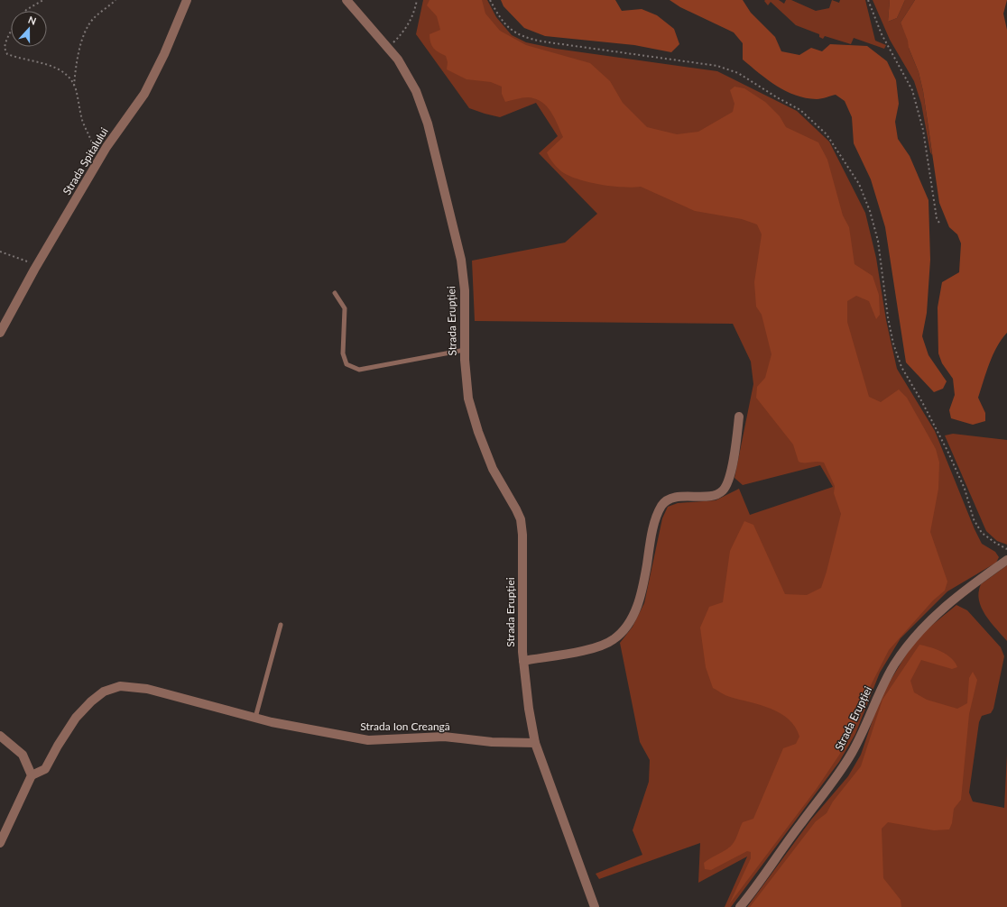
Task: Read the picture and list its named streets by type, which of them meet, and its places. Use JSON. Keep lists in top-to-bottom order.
{
  "streets": {
    "street": ["Strada Spitalului", "Strada Erupției", "Strada Ion Creangă"]
  },
  "crossings": [
    ["Strada Erupției", "Strada Ion Creangă"]
  ],
  "north": "top"
}
